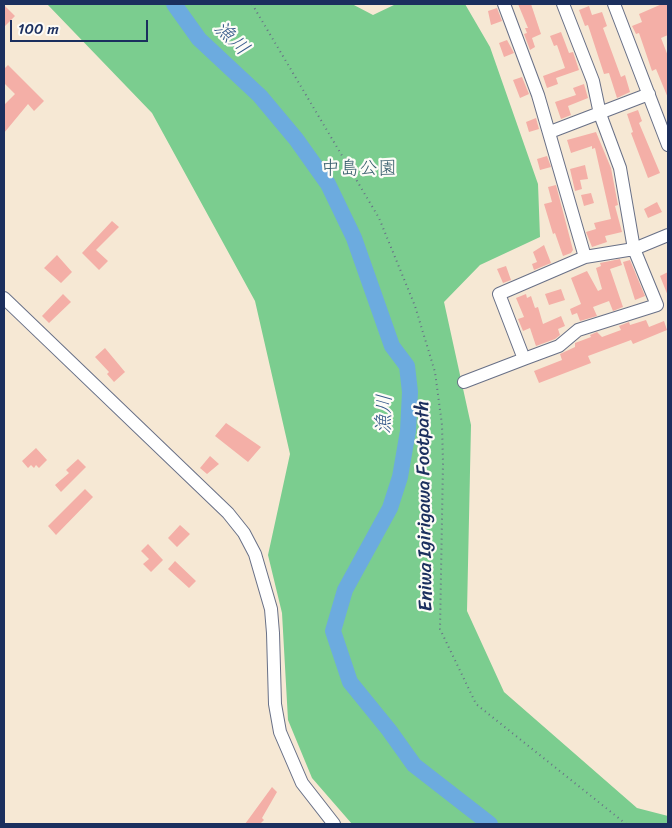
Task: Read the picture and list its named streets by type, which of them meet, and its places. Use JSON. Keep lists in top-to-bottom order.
{
  "streets": {
    "path": ["Eniwa Igirigawa Footpath"]
  },
  "water": ["漁川"],
  "parks": ["中島公園"],
  "scale_bar": "100 m"
}
